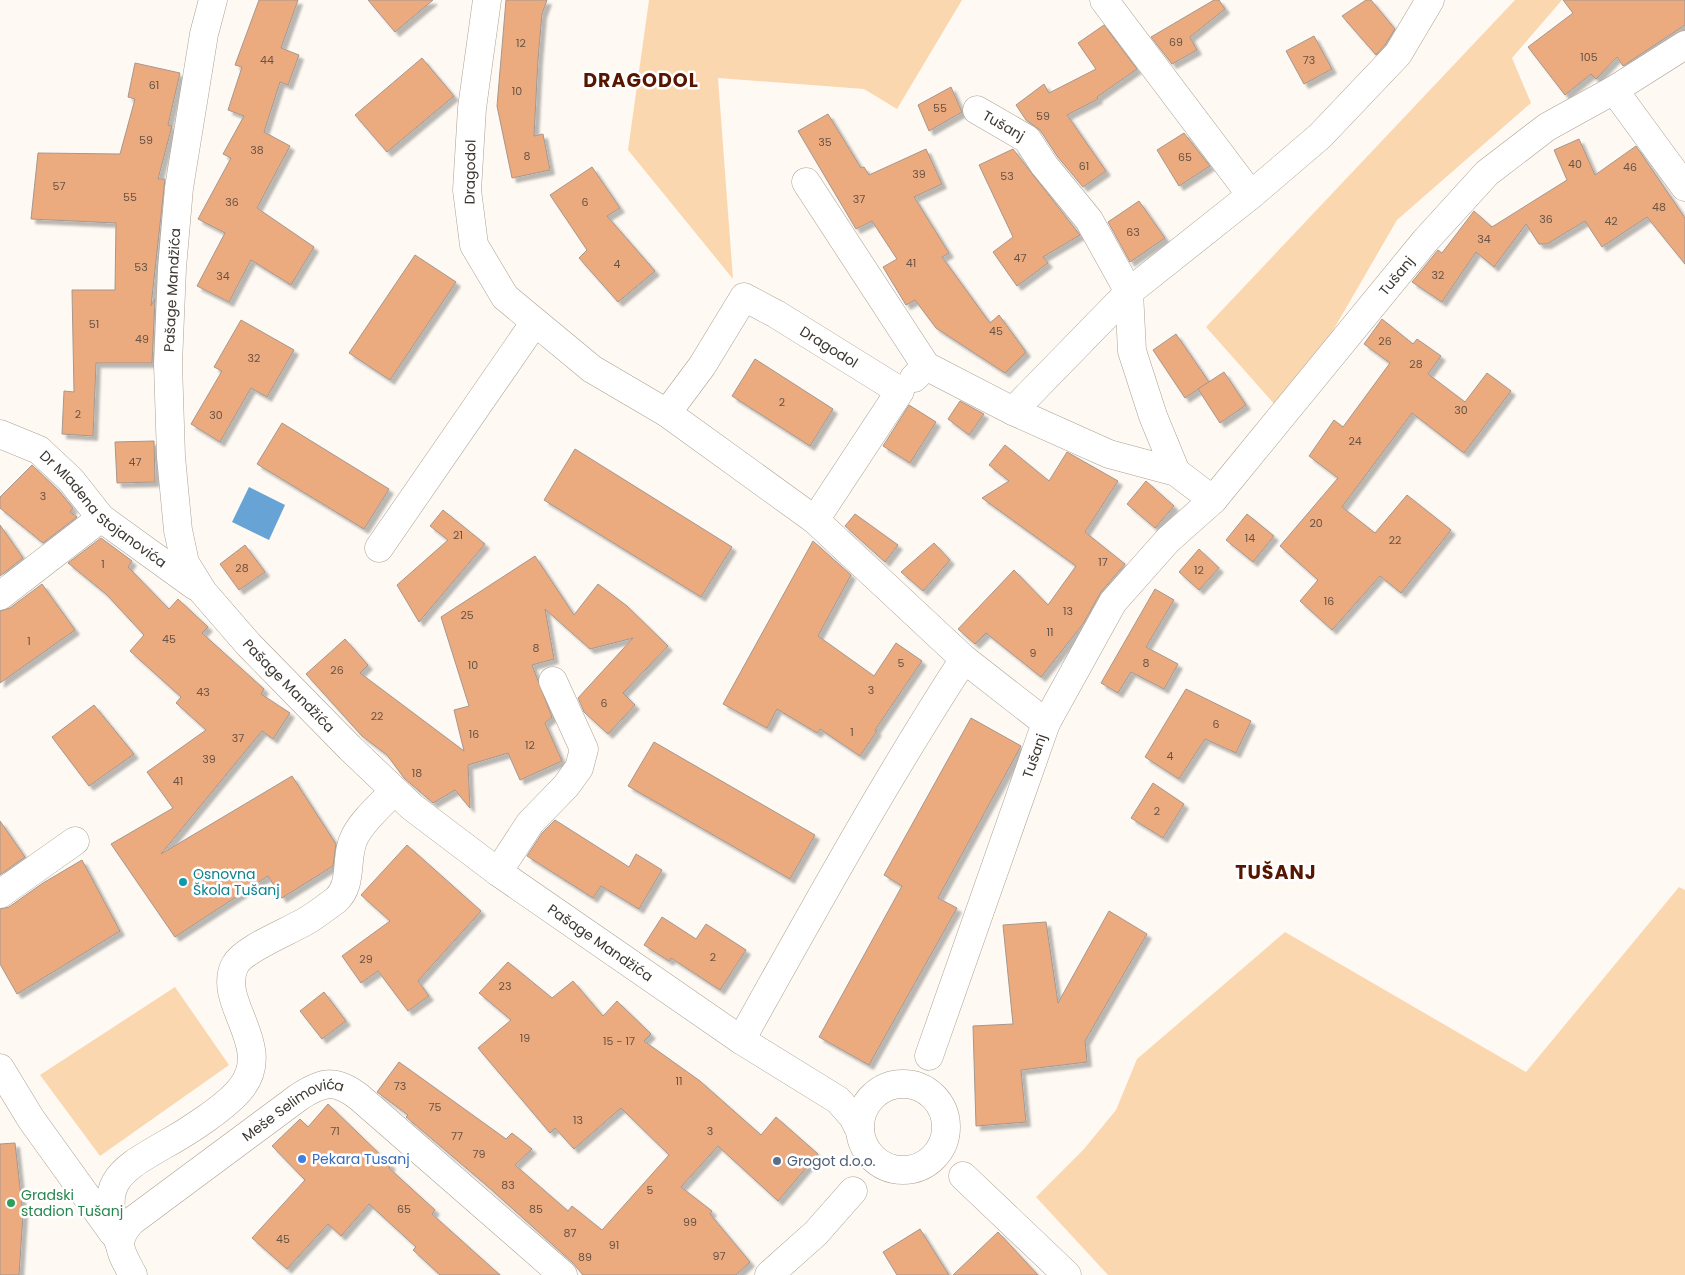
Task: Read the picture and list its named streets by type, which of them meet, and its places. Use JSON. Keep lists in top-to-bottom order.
{
  "streets": {
    "street": [
      "Tušanj",
      "Dragodol",
      "Pašage Mandžića",
      "Dr Mladena Stojanovića",
      "Meše Selimovića"
    ]
  },
  "crossings": [
    ["Tušanj", "Dragodol"],
    ["Pašage Mandžića", "Dr Mladena Stojanovića"]
  ],
  "districts": ["DRAGODOL", "TUŠANJ"],
  "places": [
    "Osnovna Škola Tušanj",
    "Pekara Tusanj",
    "Grogot d.o.o.",
    "Gradski stadion Tušanj"
  ],
  "house_numbers": [
    "69",
    "12",
    "105",
    "44",
    "73",
    "61",
    "10",
    "55",
    "59",
    "59",
    "35",
    "38",
    "8",
    "65",
    "40",
    "61",
    "46",
    "39",
    "53",
    "57",
    "55",
    "37",
    "36",
    "6",
    "48",
    "36",
    "42",
    "63",
    "34",
    "47",
    "41",
    "4",
    "53",
    "32",
    "34",
    "51",
    "45",
    "49",
    "26",
    "32",
    "28",
    "2",
    "30",
    "2",
    "30",
    "24",
    "47",
    "3",
    "20",
    "21",
    "14",
    "22",
    "17",
    "1",
    "28",
    "12",
    "16",
    "13",
    "25",
    "11",
    "45",
    "1",
    "8",
    "9",
    "5",
    "8",
    "10",
    "26",
    "3",
    "43",
    "6",
    "22",
    "6",
    "1",
    "16",
    "37",
    "12",
    "4",
    "39",
    "18",
    "41",
    "2",
    "2",
    "29",
    "23",
    "19",
    "15 - 17",
    "11",
    "73",
    "75",
    "13",
    "71",
    "3",
    "77",
    "79",
    "83",
    "5",
    "65",
    "85",
    "99",
    "87",
    "45",
    "91",
    "97",
    "89"
  ]
}
